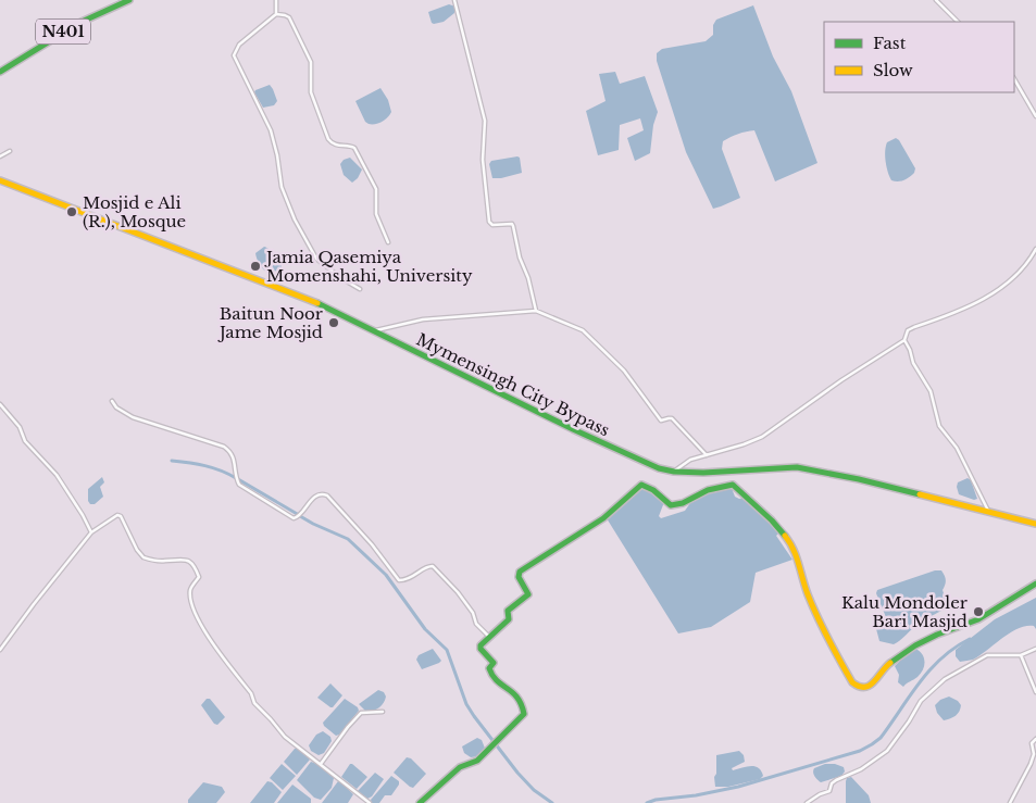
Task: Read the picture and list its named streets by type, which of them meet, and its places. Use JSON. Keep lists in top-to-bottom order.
{
  "streets": {
    "main road": ["N401", "Mymensingh City Bypass"]
  },
  "places": [
    "Mosjid e Ali (R.), Mosque",
    "Jamia Qasemiya Momenshahi, University",
    "Baitun Noor Jame Mosjid",
    "Kalu Mondoler Bari Masjid"
  ],
  "legend": ["Fast", "Slow"]
}
